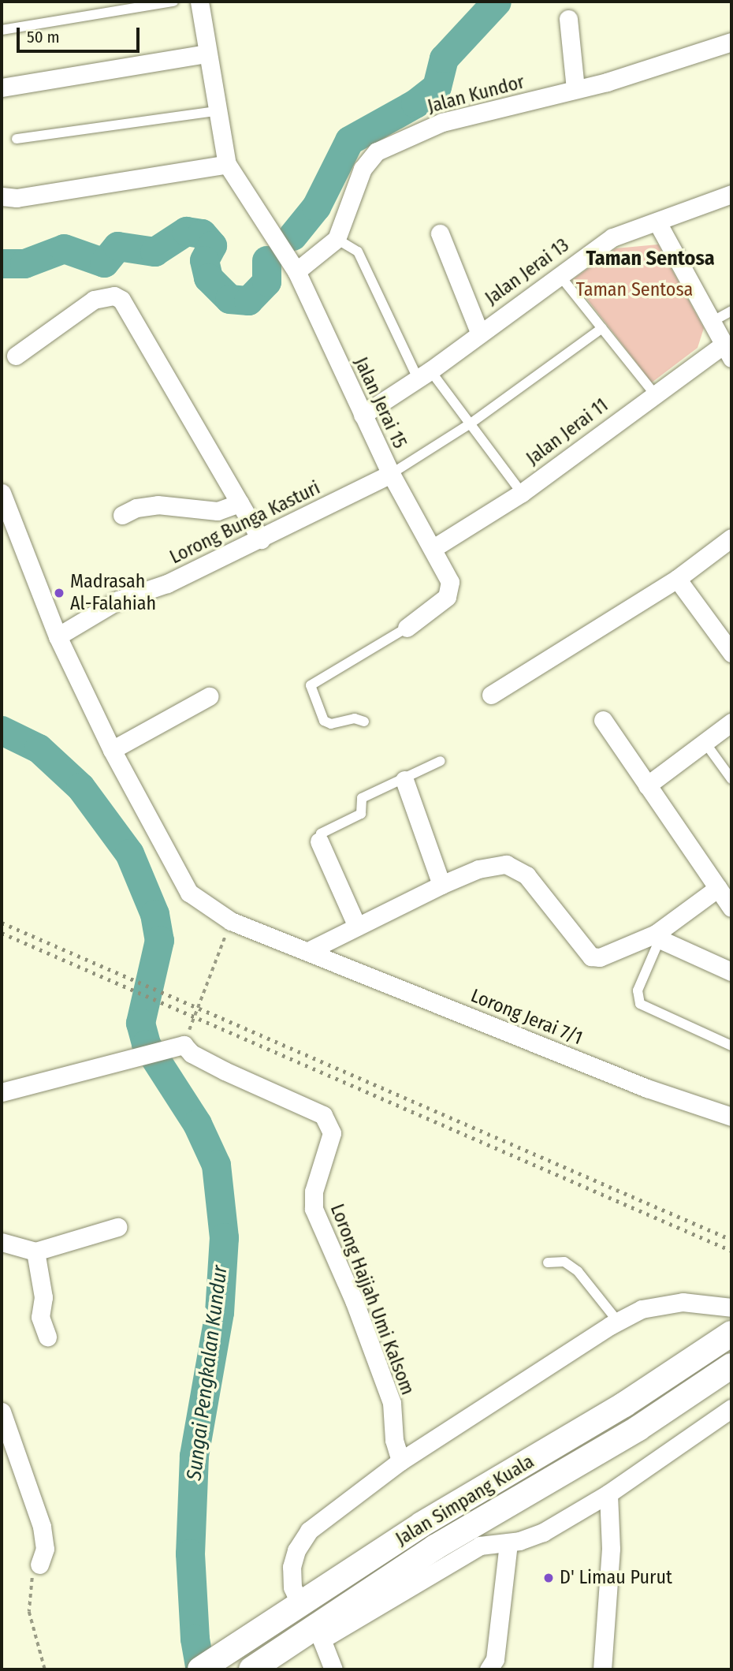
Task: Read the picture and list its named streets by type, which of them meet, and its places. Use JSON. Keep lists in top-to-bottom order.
{
  "streets": {
    "main road": ["Jalan Simpang Kuala"],
    "street": [
      "Jalan Kundor",
      "Jalan Jerai 13",
      "Jalan Jerai 15",
      "Jalan Jerai 11",
      "Lorong Bunga Kasturi",
      "Lorong Jerai 7/1",
      "Lorong Hajjah Umi Kalsom"
    ]
  },
  "crossings": [
    ["Jalan Jerai 13", "Jalan Jerai 15"],
    ["Jalan Jerai 15", "Jalan Jerai 11"],
    ["Jalan Jerai 15", "Lorong Bunga Kasturi"],
    ["Lorong Bunga Kasturi", "Lorong Jerai 7/1"]
  ],
  "districts": ["Taman Sentosa"],
  "water": ["Sungai Pengkalan Kundur"],
  "parks": ["Taman Sentosa"],
  "places": ["Madrasah Al-Falahiah", "D' Limau Purut"],
  "scale_bar": "50 m"
}
